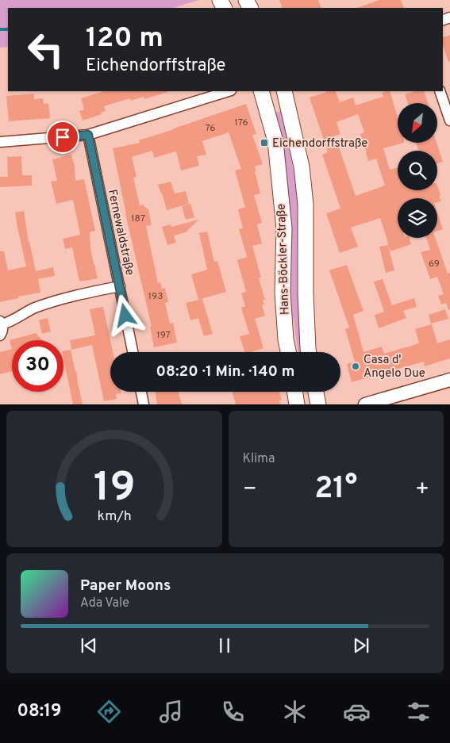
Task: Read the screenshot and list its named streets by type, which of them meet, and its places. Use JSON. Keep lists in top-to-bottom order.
{
  "streets": {
    "main road": ["Hans-Böckler-Straße"],
    "street": ["Fernewaldstraße"]
  },
  "places": {
    "transit": ["Eichendorffstraße"],
    "other": ["Casa d' Angelo Due"]
  },
  "house_numbers": [
    "176",
    "76",
    "187",
    "69",
    "193",
    "197"
  ],
  "north": "bottom left",
  "page": {
    "turn": ["120 m", "Eichendorffstraße"],
    "limit": "30",
    "trip": "08:20 · 1 Min. · 140 m",
    "tile": "Klima",
    "heat": ["−", "21°", "+"],
    "song": ["Paper Moons", "Ada Vale"],
    "tabs": "08:19",
    "gauge": ["19", "km/h"]
  }
}
